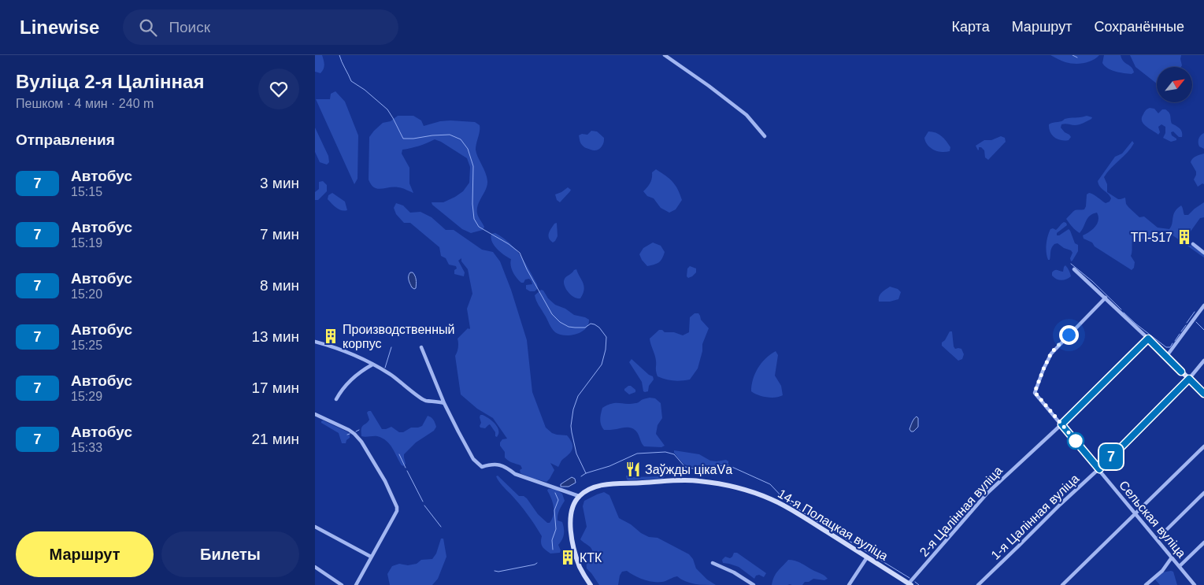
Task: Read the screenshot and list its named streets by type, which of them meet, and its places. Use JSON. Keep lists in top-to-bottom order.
{
  "streets": {
    "main road": ["14-я Полацкая вуліца"],
    "street": ["2-я Цалінная вуліца", "1-я Цалінная вуліца", "Сельская вуліца"]
  },
  "crossings": [
    ["2-я Цалінная вуліца", "Сельская вуліца"],
    ["2-я Цалінная вуліца", "14-я Полацкая вуліца"],
    ["1-я Цалінная вуліца", "Сельская вуліца"]
  ],
  "places": {
    "building": ["ТП-517", "Производственный корпус", "КТК"],
    "restaurant": ["Заўжды цікаVа"]
  },
  "lines": ["bus line 7"],
  "north": "top right",
  "page": {
    "header": "Linewise",
    "search": "Поиск",
    "nav": ["Карта", "Маршрут", "Сохранённые"],
    "heading": [
      ["Вуліца 2-я Цалінная", "Пешком · 4 мин · 240 m"],
      "Отправления"
    ],
    "on_map": "7",
    "list": [
      {
        "mark": "7",
        "name": "Автобус",
        "note": "15:15",
        "value": "3 мин"
      },
      {
        "mark": "7",
        "name": "Автобус",
        "note": "15:19",
        "value": "7 мин"
      },
      {
        "mark": "7",
        "name": "Автобус",
        "note": "15:20",
        "value": "8 мин"
      },
      {
        "mark": "7",
        "name": "Автобус",
        "note": "15:25",
        "value": "13 мин"
      },
      {
        "mark": "7",
        "name": "Автобус",
        "note": "15:29",
        "value": "17 мин"
      },
      {
        "mark": "7",
        "name": "Автобус",
        "note": "15:33",
        "value": "21 мин"
      }
    ],
    "buttons": ["Маршрут", "Билеты"]
  }
}
